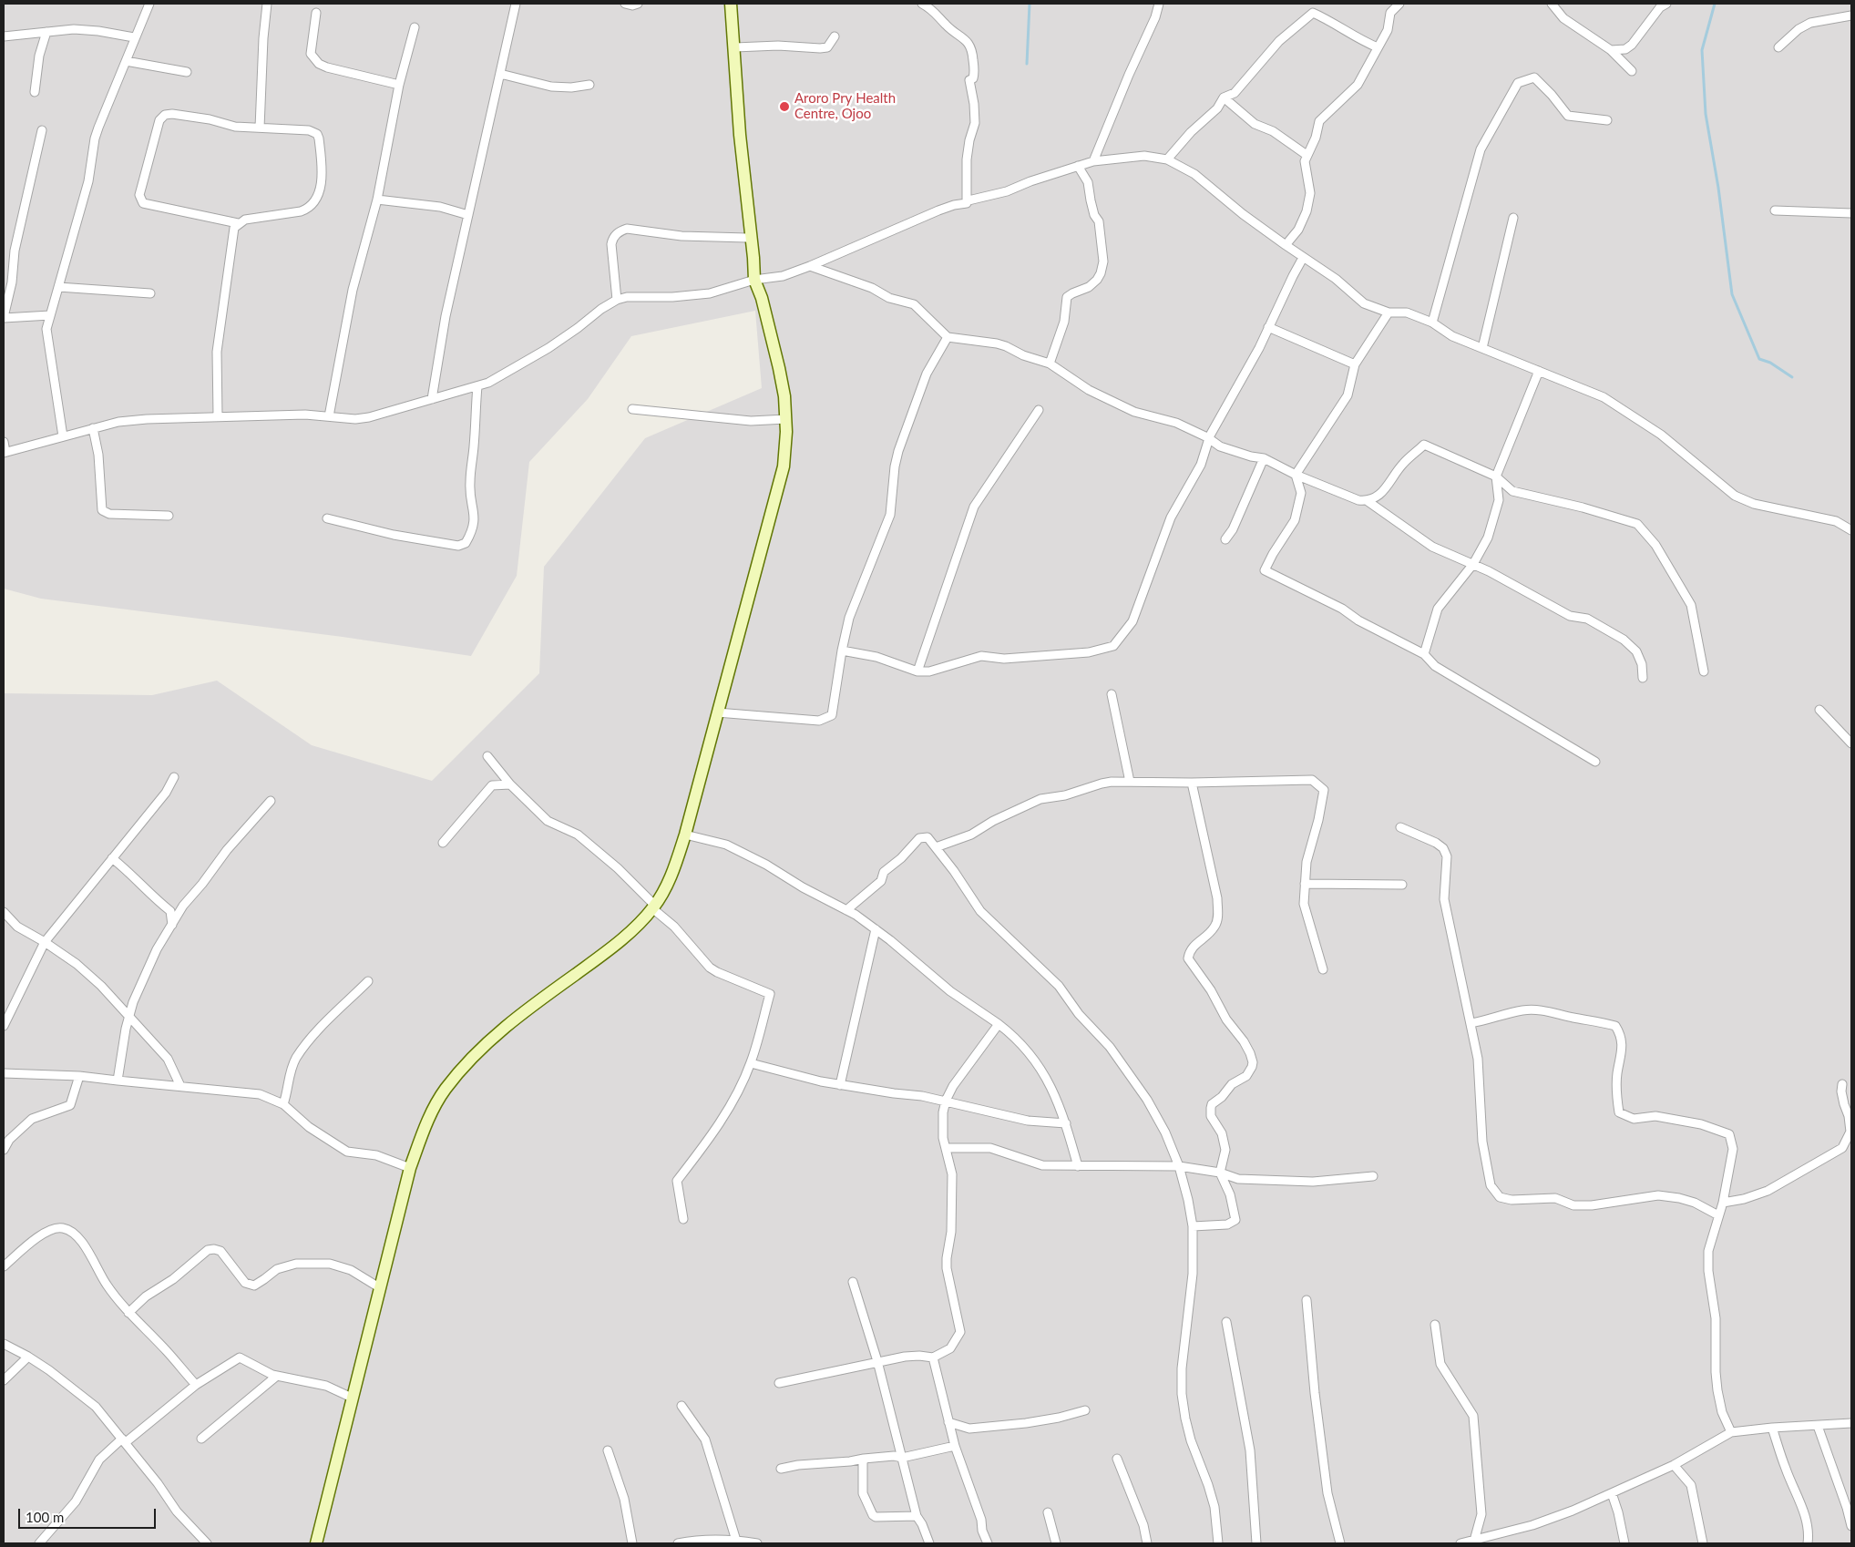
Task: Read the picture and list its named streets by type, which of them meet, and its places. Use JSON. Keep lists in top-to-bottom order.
{
  "places": ["Aroro Pry Health Centre, Ojoo"],
  "scale_bar": "100 m"
}
